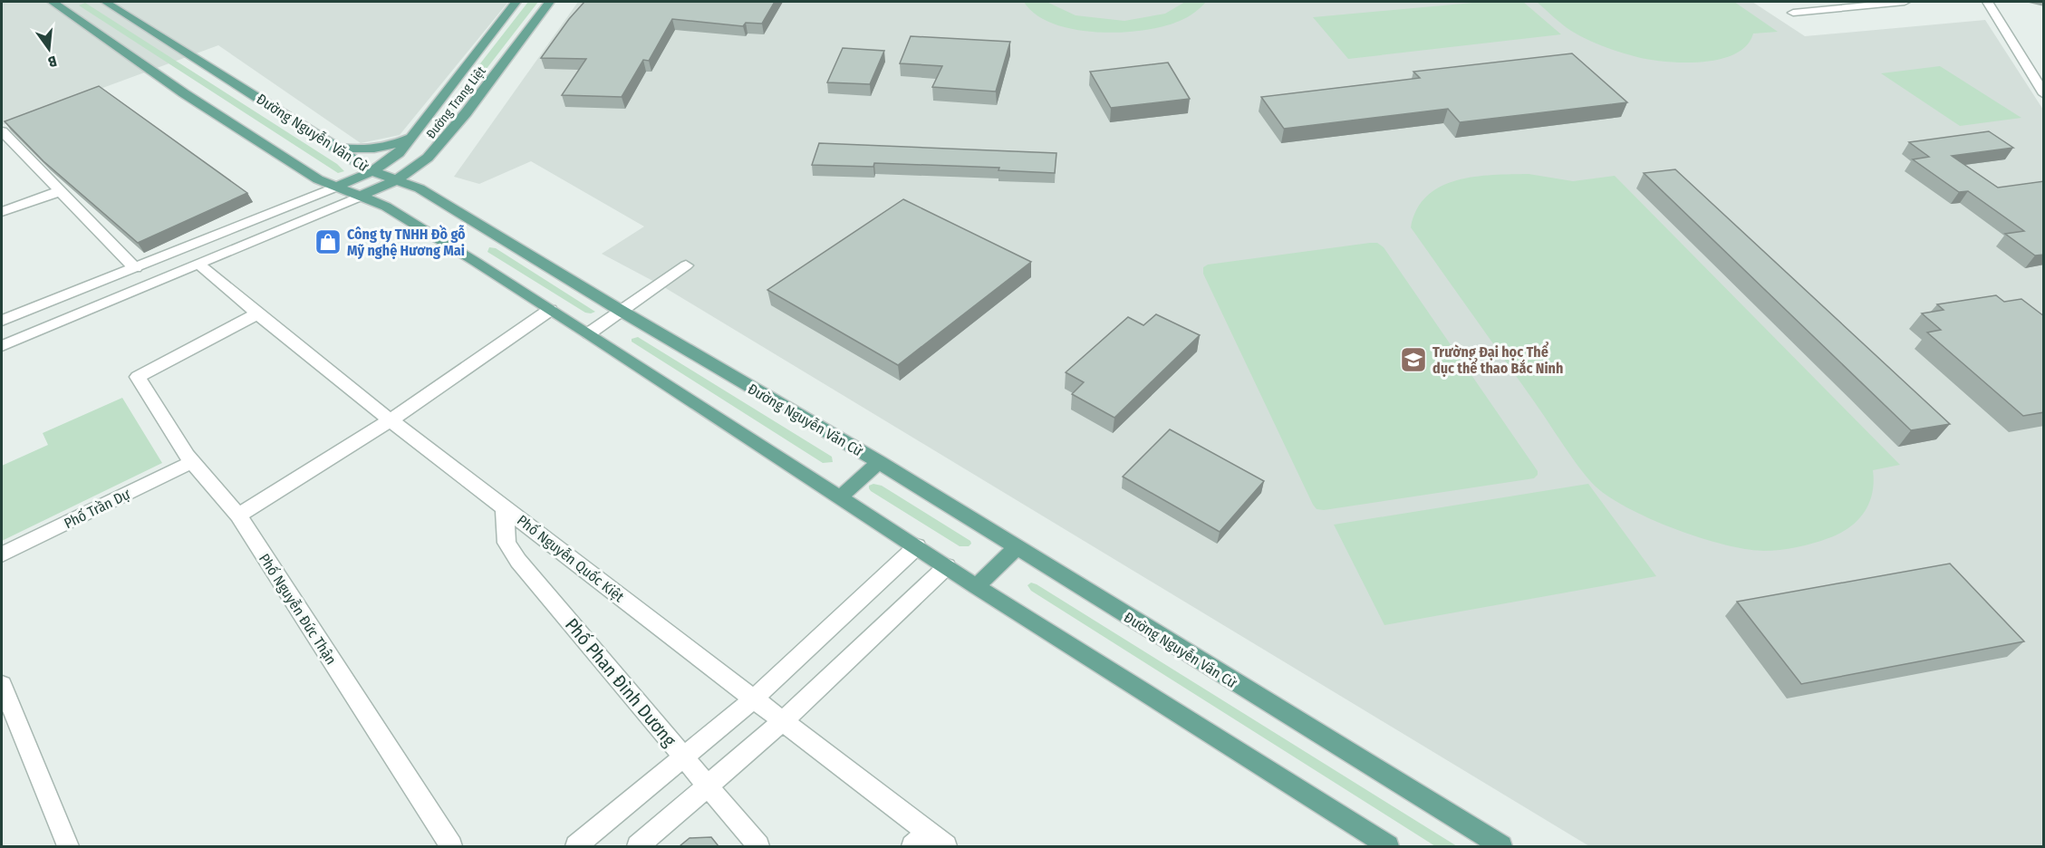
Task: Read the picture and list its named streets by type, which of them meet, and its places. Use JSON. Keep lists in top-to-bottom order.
{
  "streets": {
    "main road": ["Đường Trang Liệt", "Đường Nguyễn Văn Cừ"],
    "street": [
      "Phố Trần Dự",
      "Phố Nguyễn Quốc Kiệt",
      "Phố Nguyễn Đức Thận",
      "Phố Phan Đình Dương"
    ]
  },
  "crossings": [
    ["Đường Trang Liệt", "Đường Nguyễn Văn Cừ"],
    ["Phố Trần Dự", "Phố Nguyễn Đức Thận"],
    ["Phố Nguyễn Quốc Kiệt", "Phố Nguyễn Đức Thận"],
    ["Phố Nguyễn Quốc Kiệt", "Phố Phan Đình Dương"]
  ],
  "places": {
    "shop": ["Công ty TNHH Đồ gỗ Mỹ nghệ Hương Mai"],
    "school or university": ["Trường Đại học Thể dục thể thao Bắc Ninh"]
  },
  "north": "bottom"
}
